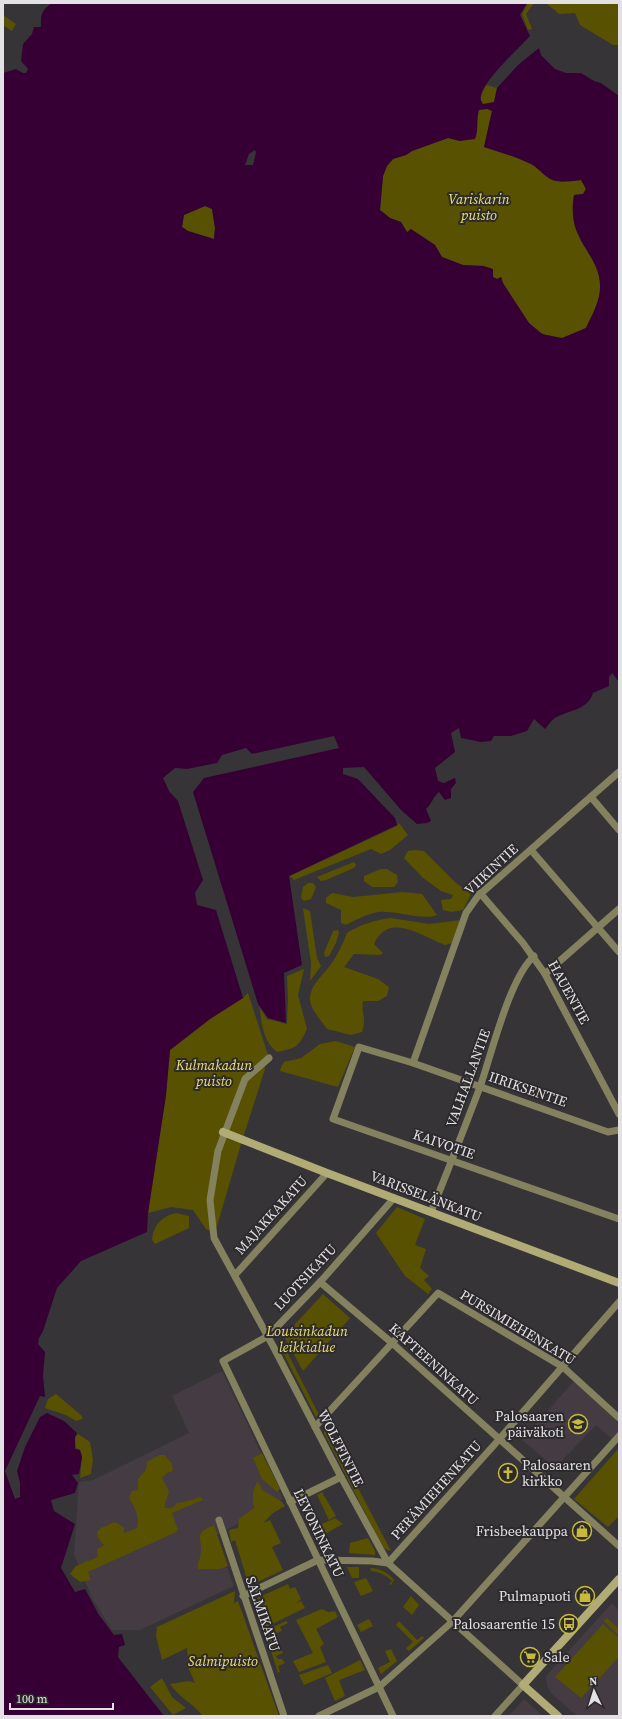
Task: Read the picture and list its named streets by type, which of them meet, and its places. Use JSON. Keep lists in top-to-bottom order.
{
  "streets": {
    "street": [
      "VIIKINTIE",
      "HAUENTIE",
      "VALHALLANTIE",
      "IIRIKSENTIE",
      "KAIVOTIE",
      "VARISSELÄNKATU",
      "MAJAKKAKATU",
      "LUOTSIKATU",
      "PURSIMIEHENKATU",
      "KAPTEENINKATU",
      "WOLFFINTIE",
      "PERÄMIEHENKATU",
      "LEVONINKATU",
      "SALMIKATU"
    ]
  },
  "crossings": [
    ["VIIKINTIE", "HAUENTIE"],
    ["VIIKINTIE", "IIRIKSENTIE"],
    ["HAUENTIE", "VALHALLANTIE"],
    ["VALHALLANTIE", "IIRIKSENTIE"],
    ["VALHALLANTIE", "KAIVOTIE"],
    ["VALHALLANTIE", "VARISSELÄNKATU"],
    ["IIRIKSENTIE", "KAIVOTIE"],
    ["VARISSELÄNKATU", "MAJAKKAKATU"],
    ["VARISSELÄNKATU", "LUOTSIKATU"],
    ["VARISSELÄNKATU", "WOLFFINTIE"],
    ["MAJAKKAKATU", "WOLFFINTIE"],
    ["LUOTSIKATU", "KAPTEENINKATU"],
    ["LUOTSIKATU", "WOLFFINTIE"],
    ["LUOTSIKATU", "LEVONINKATU"],
    ["PURSIMIEHENKATU", "KAPTEENINKATU"],
    ["PURSIMIEHENKATU", "PERÄMIEHENKATU"],
    ["KAPTEENINKATU", "PERÄMIEHENKATU"],
    ["WOLFFINTIE", "PERÄMIEHENKATU"]
  ],
  "parks": [
    "Variskarin puisto",
    "Kulmakadun puisto",
    "Loutsinkadun leikkialue",
    "Salmipuisto"
  ],
  "places": {
    "school or university": ["Palosaaren päiväkoti"],
    "church": ["Palosaaren kirkko"],
    "shop": ["Frisbeekauppa", "Pulmapuoti"],
    "bus stop": ["Palosaarentie 15"],
    "supermarket": ["Sale"]
  },
  "scale_bar": "100 m",
  "north": "top"
}
